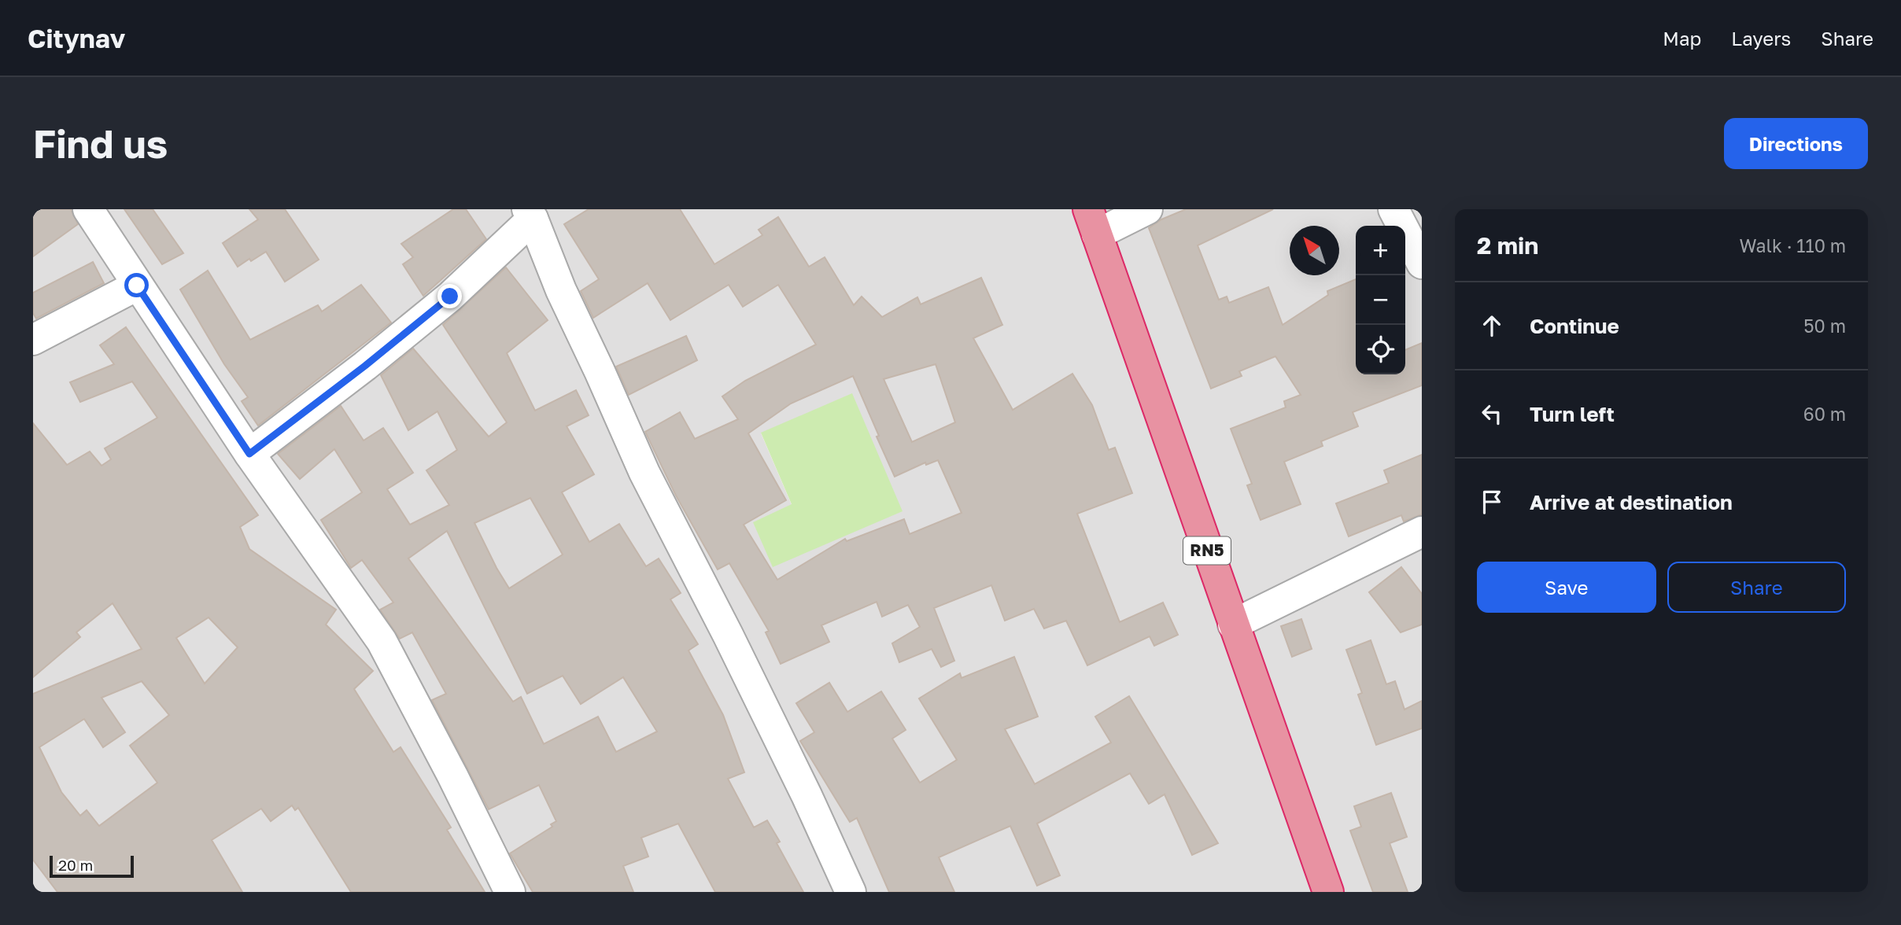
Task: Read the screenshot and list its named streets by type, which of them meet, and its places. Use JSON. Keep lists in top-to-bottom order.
{
  "streets": {
    "highway": ["RN5"]
  },
  "scale_bar": "20 m",
  "north": "top left",
  "page": {
    "header": "Citynav",
    "nav": ["Map", "Layers", "Share"],
    "buttons": [
      "Directions",
      ["Save", "Share"]
    ],
    "title": "Find us",
    "heading": ["2 min", "Walk · 110 m"],
    "map_buttons": ["+", "−"],
    "list": [
      ["Continue", "50 m"],
      ["Turn left", "60 m"],
      "Arrive at destination"
    ],
    "scale": "20 m"
  }
}
